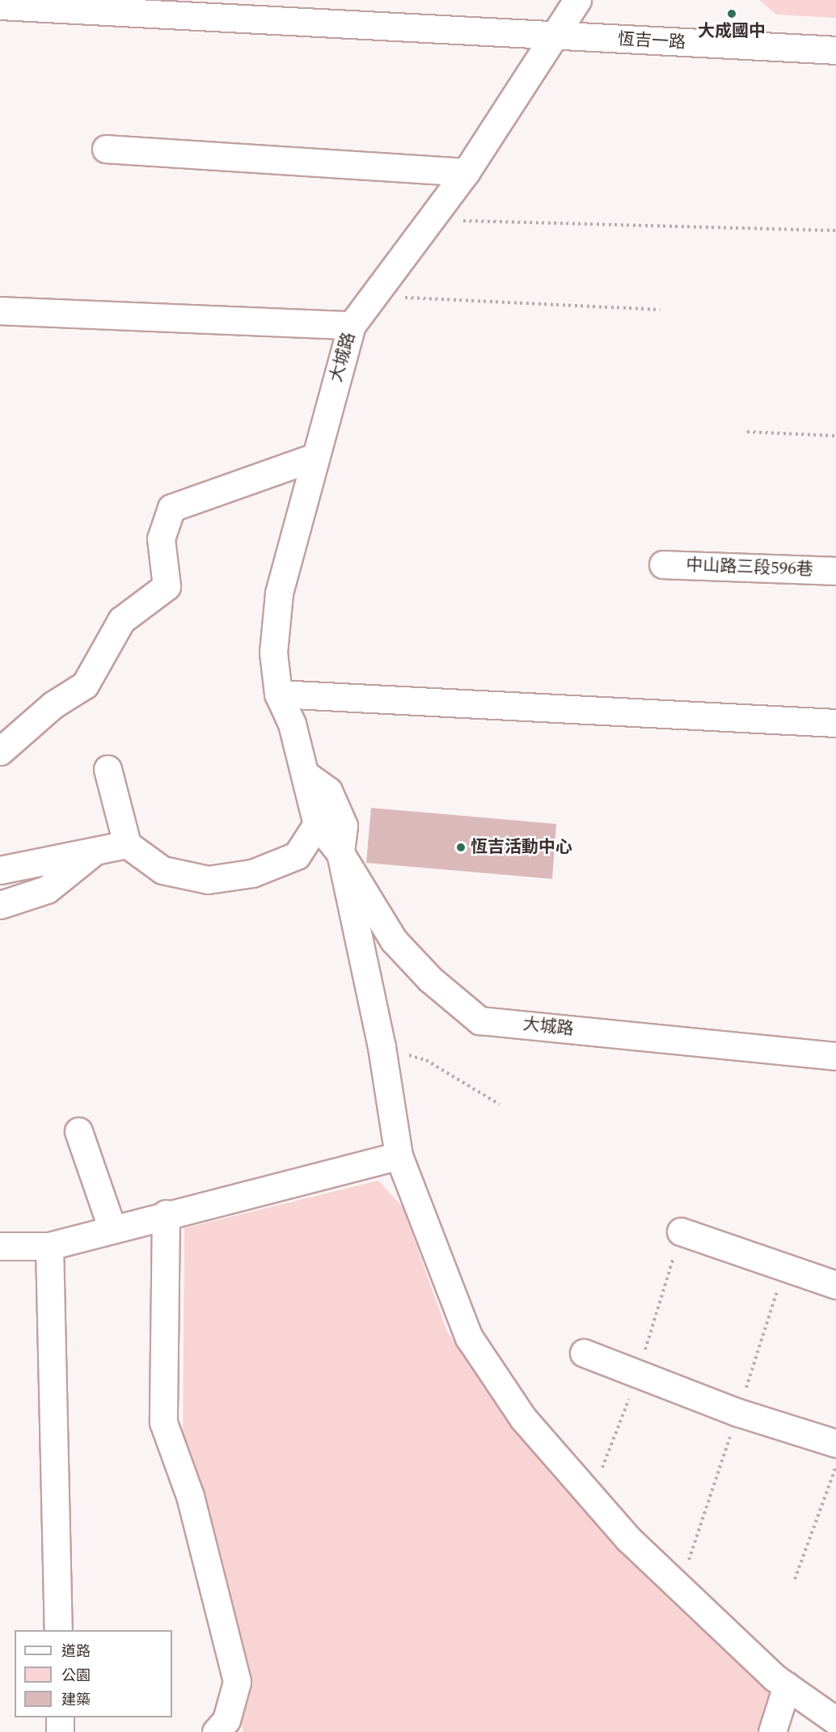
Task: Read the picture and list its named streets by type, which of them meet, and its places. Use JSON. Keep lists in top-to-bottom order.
{
  "streets": {
    "street": ["恆吉一路", "大城路", "中山路三段596巷"]
  },
  "crossings": [
    ["恆吉一路", "大城路"]
  ],
  "places": ["大成國中", "恆吉活動中心"],
  "legend": ["道路", "公園", "建築"]
}
